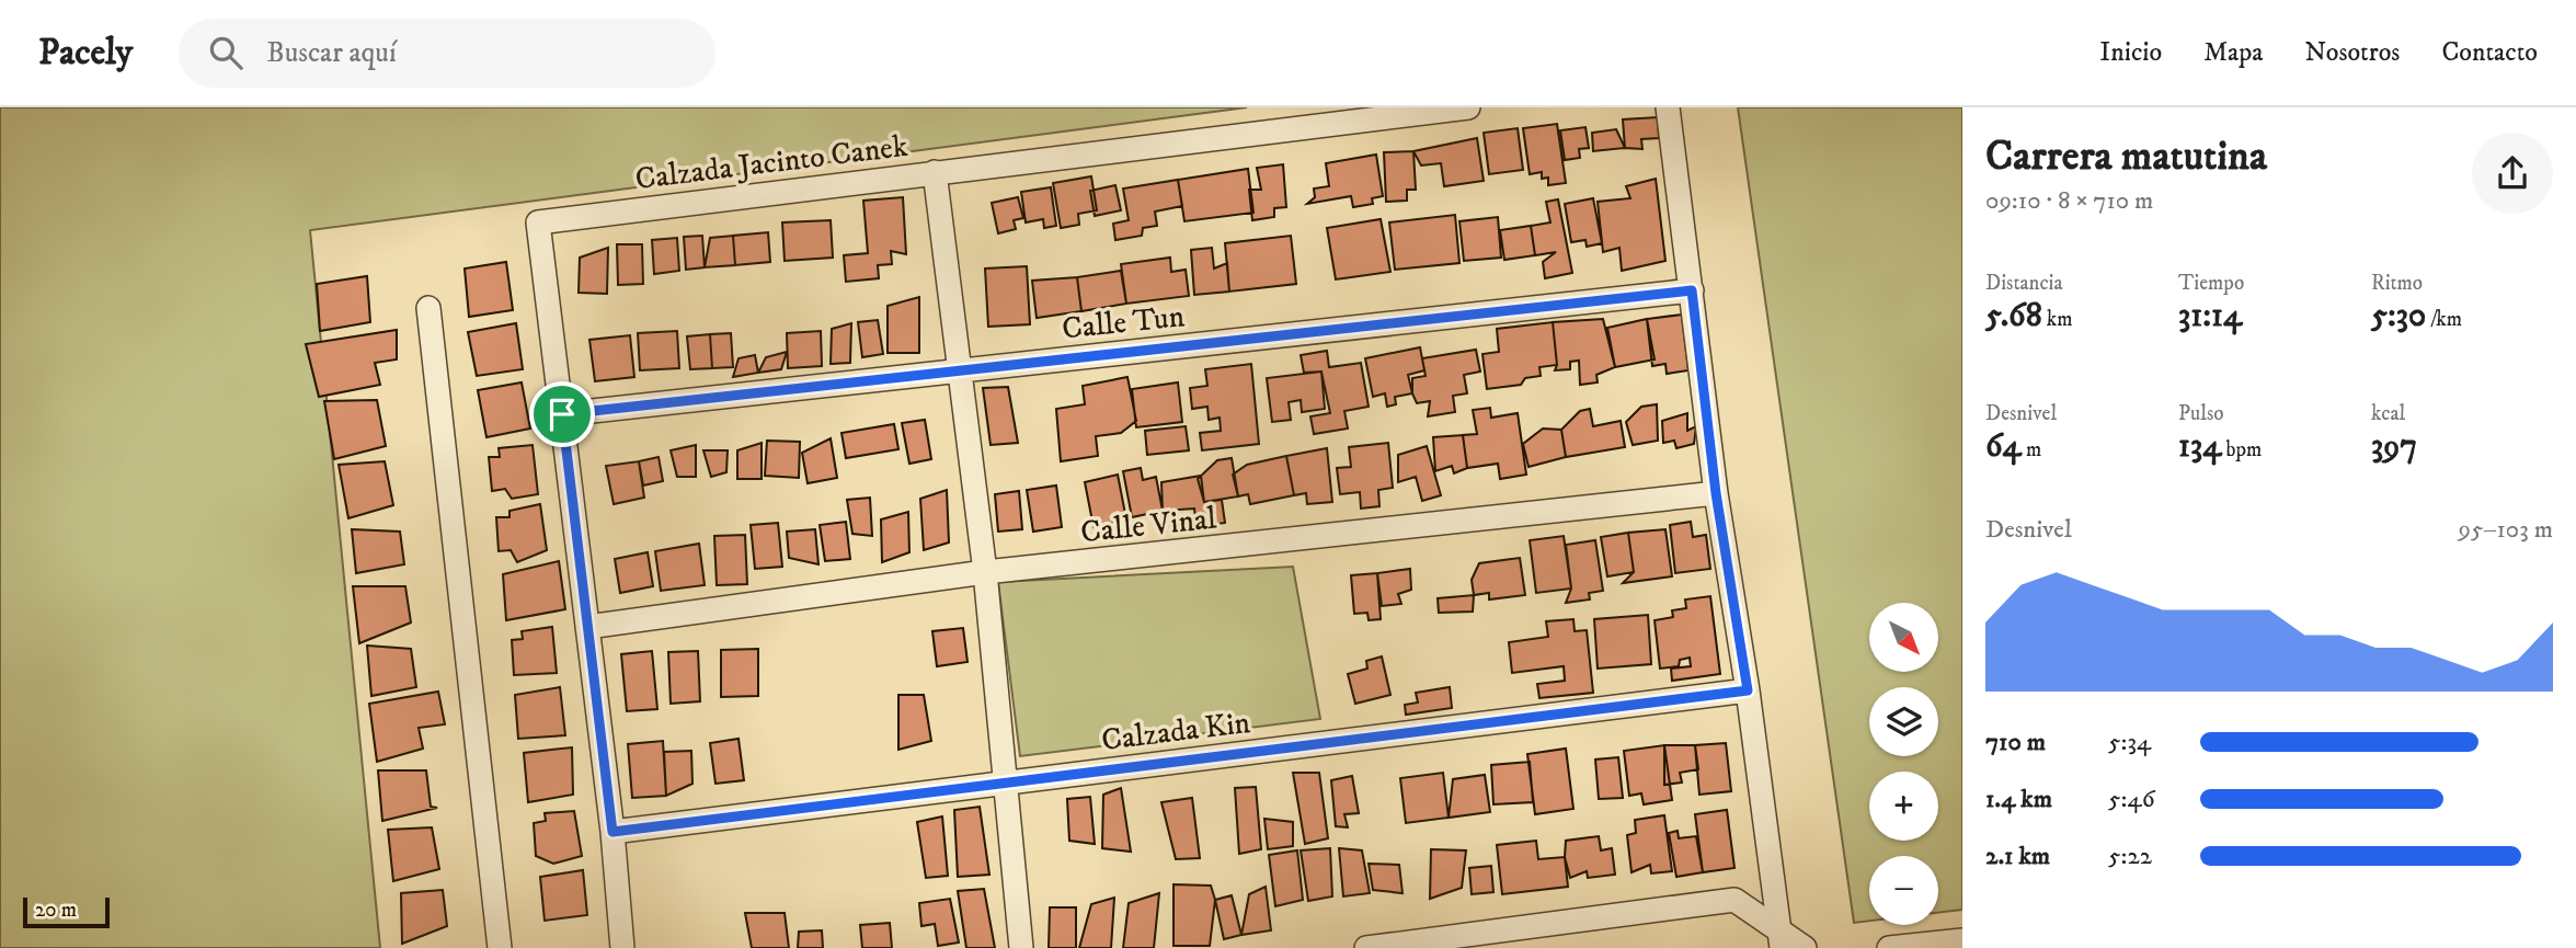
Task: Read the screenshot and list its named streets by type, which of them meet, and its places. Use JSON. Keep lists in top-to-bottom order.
{
  "streets": {
    "street": [
      "Calzada Jacinto Canek",
      "Calle Tun",
      "Calle Vinal",
      "Calzada Kin"
    ]
  },
  "crossings": [
    ["Calzada Jacinto Canek", "Calle Tun"]
  ],
  "scale_bar": "20 m",
  "north": "bottom right",
  "page": {
    "header": "Pacely",
    "search": "Buscar aquí",
    "nav": [
      "Inicio",
      "Mapa",
      "Nosotros",
      "Contacto"
    ],
    "heading": ["Carrera matutina", "09:10 · 8 × 710 m"],
    "stats": [
      ["Distancia", "5.68 km"],
      ["Tiempo", "31:14"],
      ["Ritmo", "5:30 /km"],
      ["Desnivel", "64 m"],
      ["Pulso", "134 bpm"],
      ["kcal", "397"]
    ],
    "chart": ["Desnivel", "95–103 m"],
    "map_buttons": ["+", "−"],
    "list": [
      {
        "name": "710 m",
        "note": "5:34"
      },
      {
        "name": "1.4 km",
        "note": "5:46"
      },
      {
        "name": "2.1 km",
        "note": "5:22"
      }
    ],
    "scale": "20 m"
  }
}
